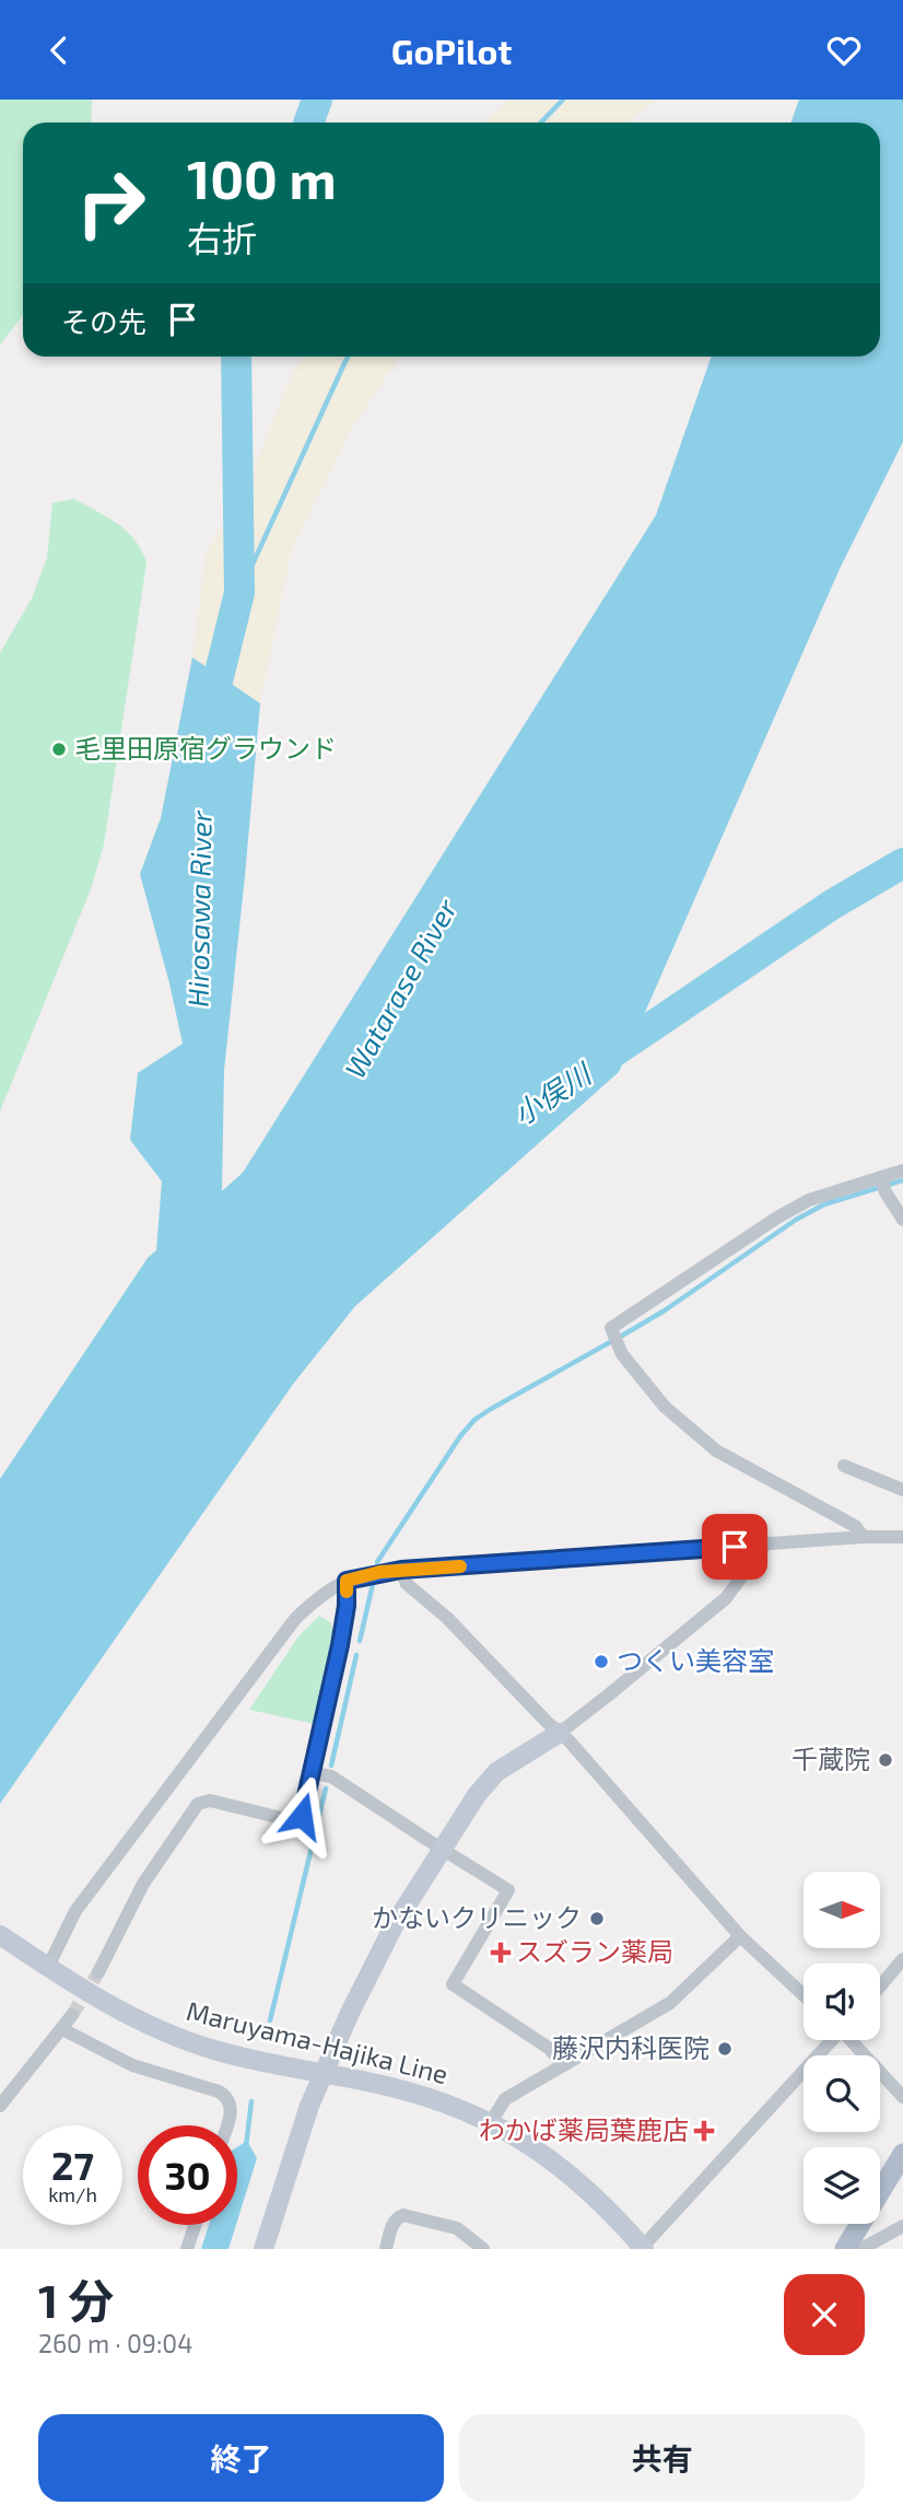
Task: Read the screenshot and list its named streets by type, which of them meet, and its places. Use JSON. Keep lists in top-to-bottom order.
{
  "streets": {
    "main road": ["Maruyama-Hajika Line"]
  },
  "water": ["Hirosawa River", "Watarase River", "小俣川"],
  "places": {
    "other": [
      "毛里田原宿グラウンド",
      "つくい美容室",
      "千蔵院",
      "かないクリニック",
      "藤沢内科医院"
    ],
    "health": ["スズラン薬局", "わかば薬局葉鹿店"]
  },
  "north": "right",
  "page": {
    "header": "GoPilot",
    "turn": ["100 m", "右折"],
    "then": "その先",
    "speed": "27 km/h",
    "limit": "30",
    "heading": ["1 分", "260 m · 09:04"],
    "buttons": ["終了", "共有"]
  }
}
